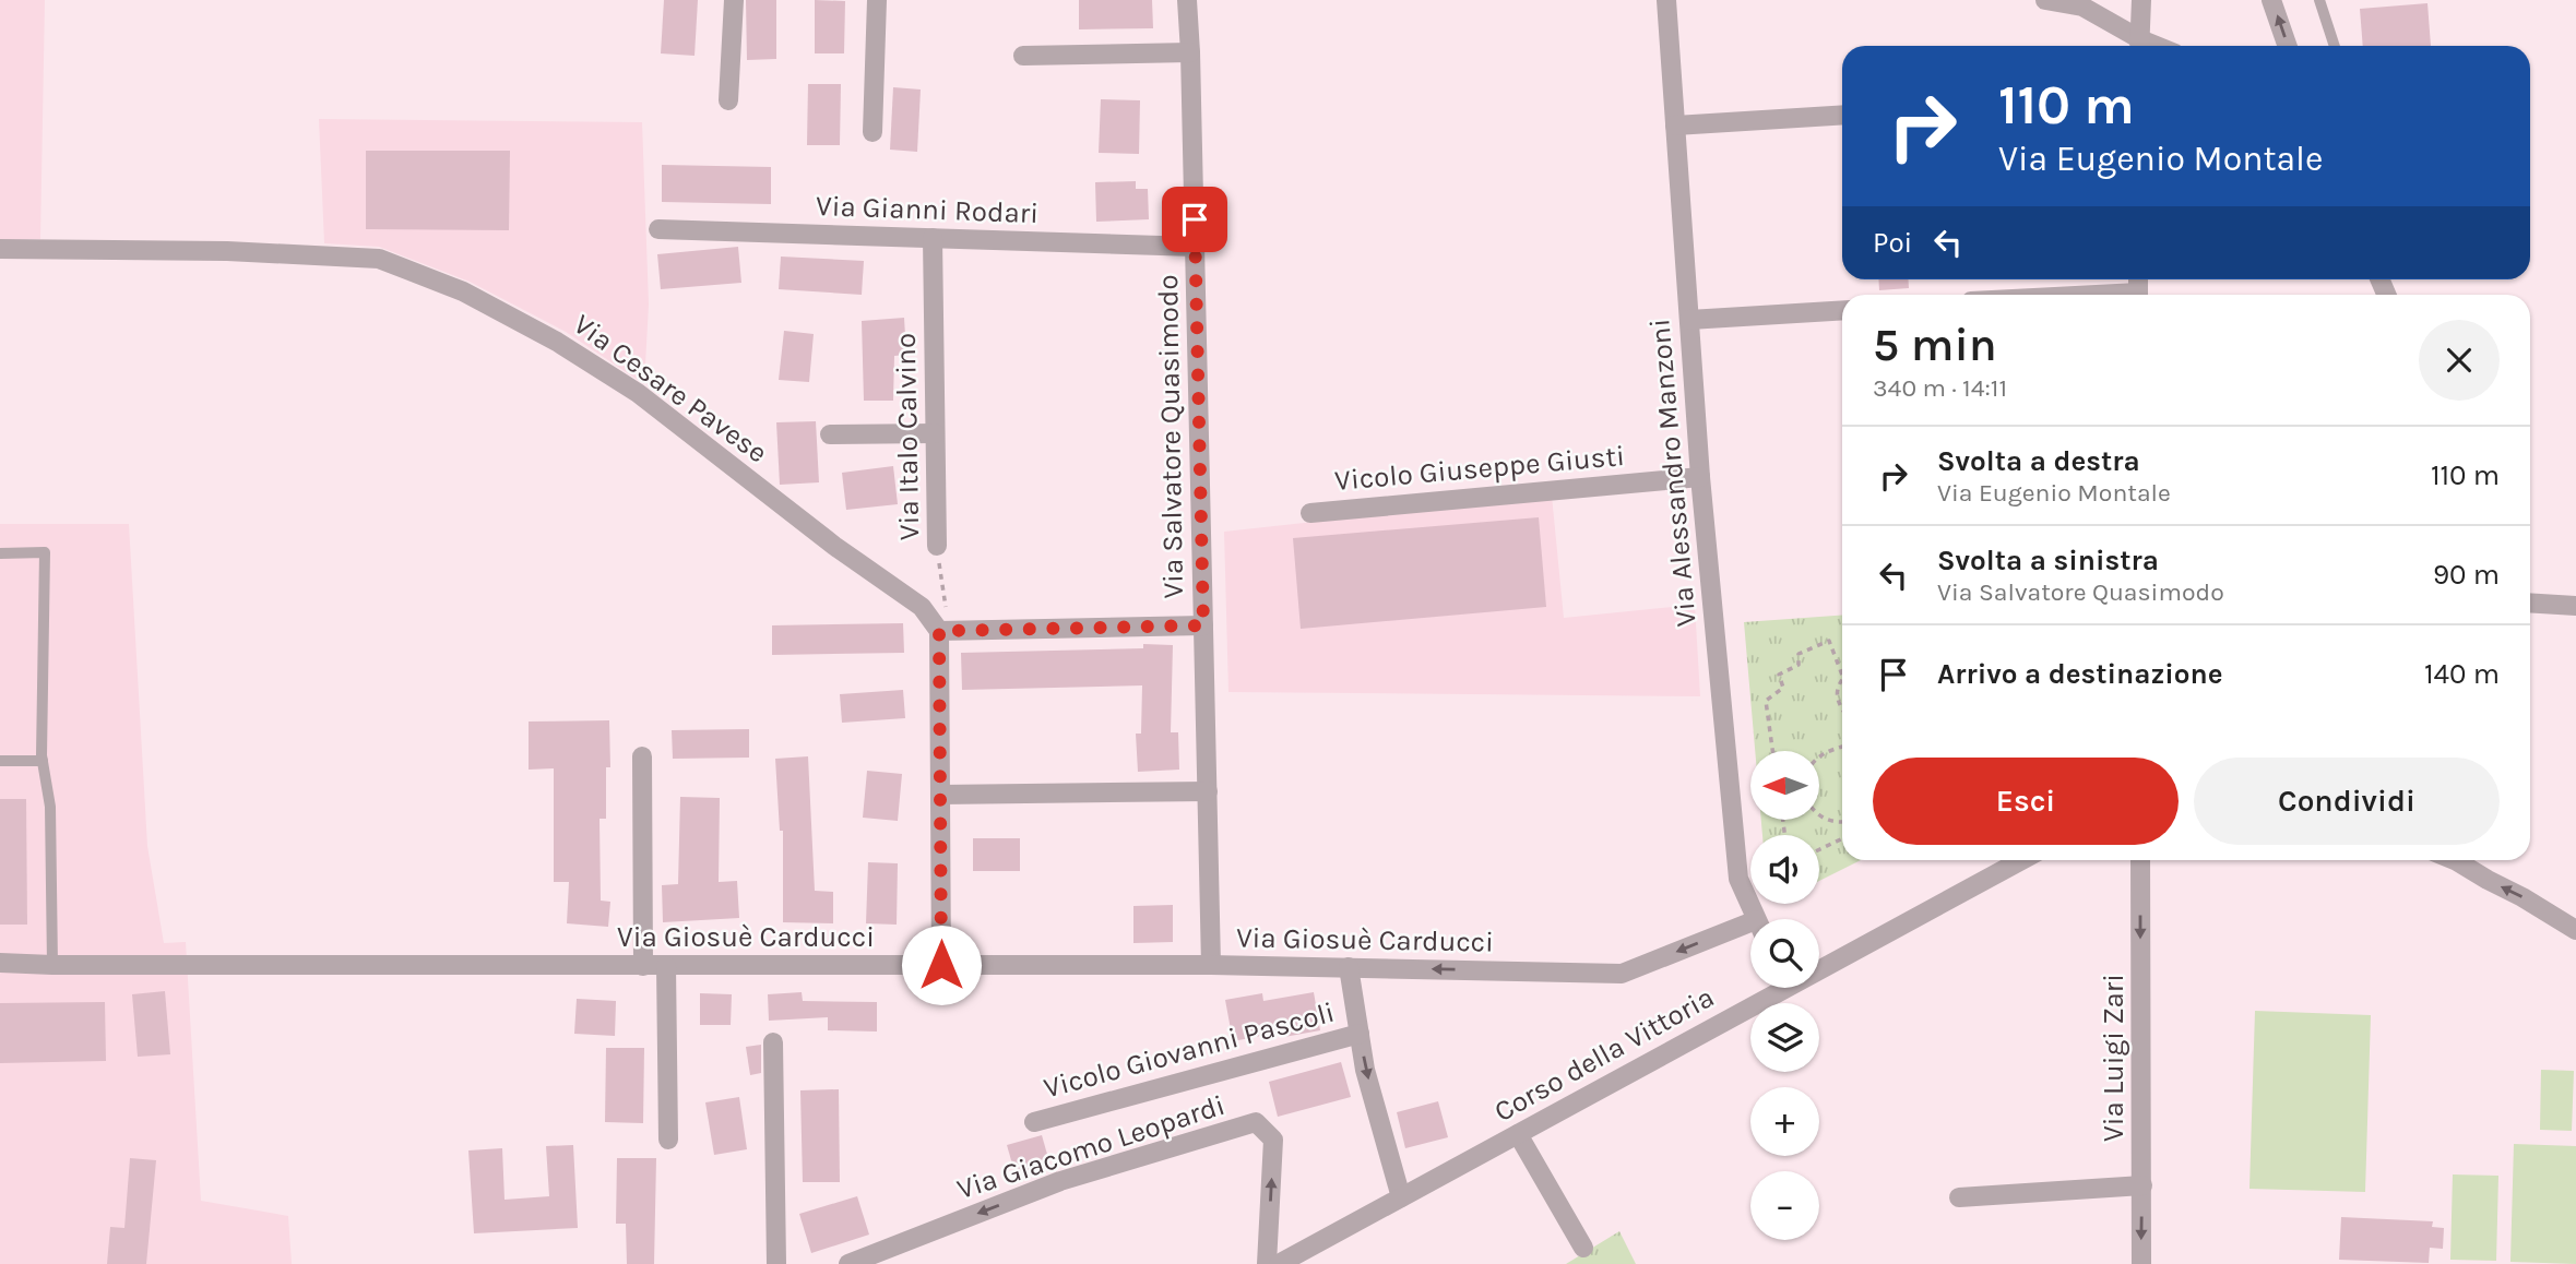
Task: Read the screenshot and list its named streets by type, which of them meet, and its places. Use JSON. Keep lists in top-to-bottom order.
{
  "streets": {
    "street": [
      "Via Gianni Rodari",
      "Via Cesare Pavese",
      "Via Italo Calvino",
      "Via Salvatore Quasimodo",
      "Vicolo Giuseppe Giusti",
      "Via Alessandro Manzoni",
      "Via Giosuè Carducci",
      "Vicolo Giovanni Pascoli",
      "Corso della Vittoria",
      "Via Luigi Zari",
      "Via Giacomo Leopardi"
    ]
  },
  "crossings": [
    ["Via Gianni Rodari", "Via Italo Calvino"],
    ["Via Gianni Rodari", "Via Salvatore Quasimodo"],
    ["Via Cesare Pavese", "Via Italo Calvino"],
    ["Via Salvatore Quasimodo", "Via Giosuè Carducci"],
    ["Vicolo Giuseppe Giusti", "Via Alessandro Manzoni"]
  ],
  "one_way": ["Via Luigi Zari"],
  "north": "left",
  "page": {
    "turn": ["110 m", "Via Eugenio Montale"],
    "then": "Poi",
    "heading": ["5 min", "340 m · 14:11"],
    "list": [
      {
        "name": "Svolta a destra",
        "note": "Via Eugenio Montale",
        "value": "110 m"
      },
      {
        "name": "Svolta a sinistra",
        "note": "Via Salvatore Quasimodo",
        "value": "90 m"
      },
      {
        "name": "Arrivo a destinazione",
        "value": "140 m"
      }
    ],
    "buttons": ["Esci", "Condividi"],
    "map_buttons": ["+", "−"]
  }
}
